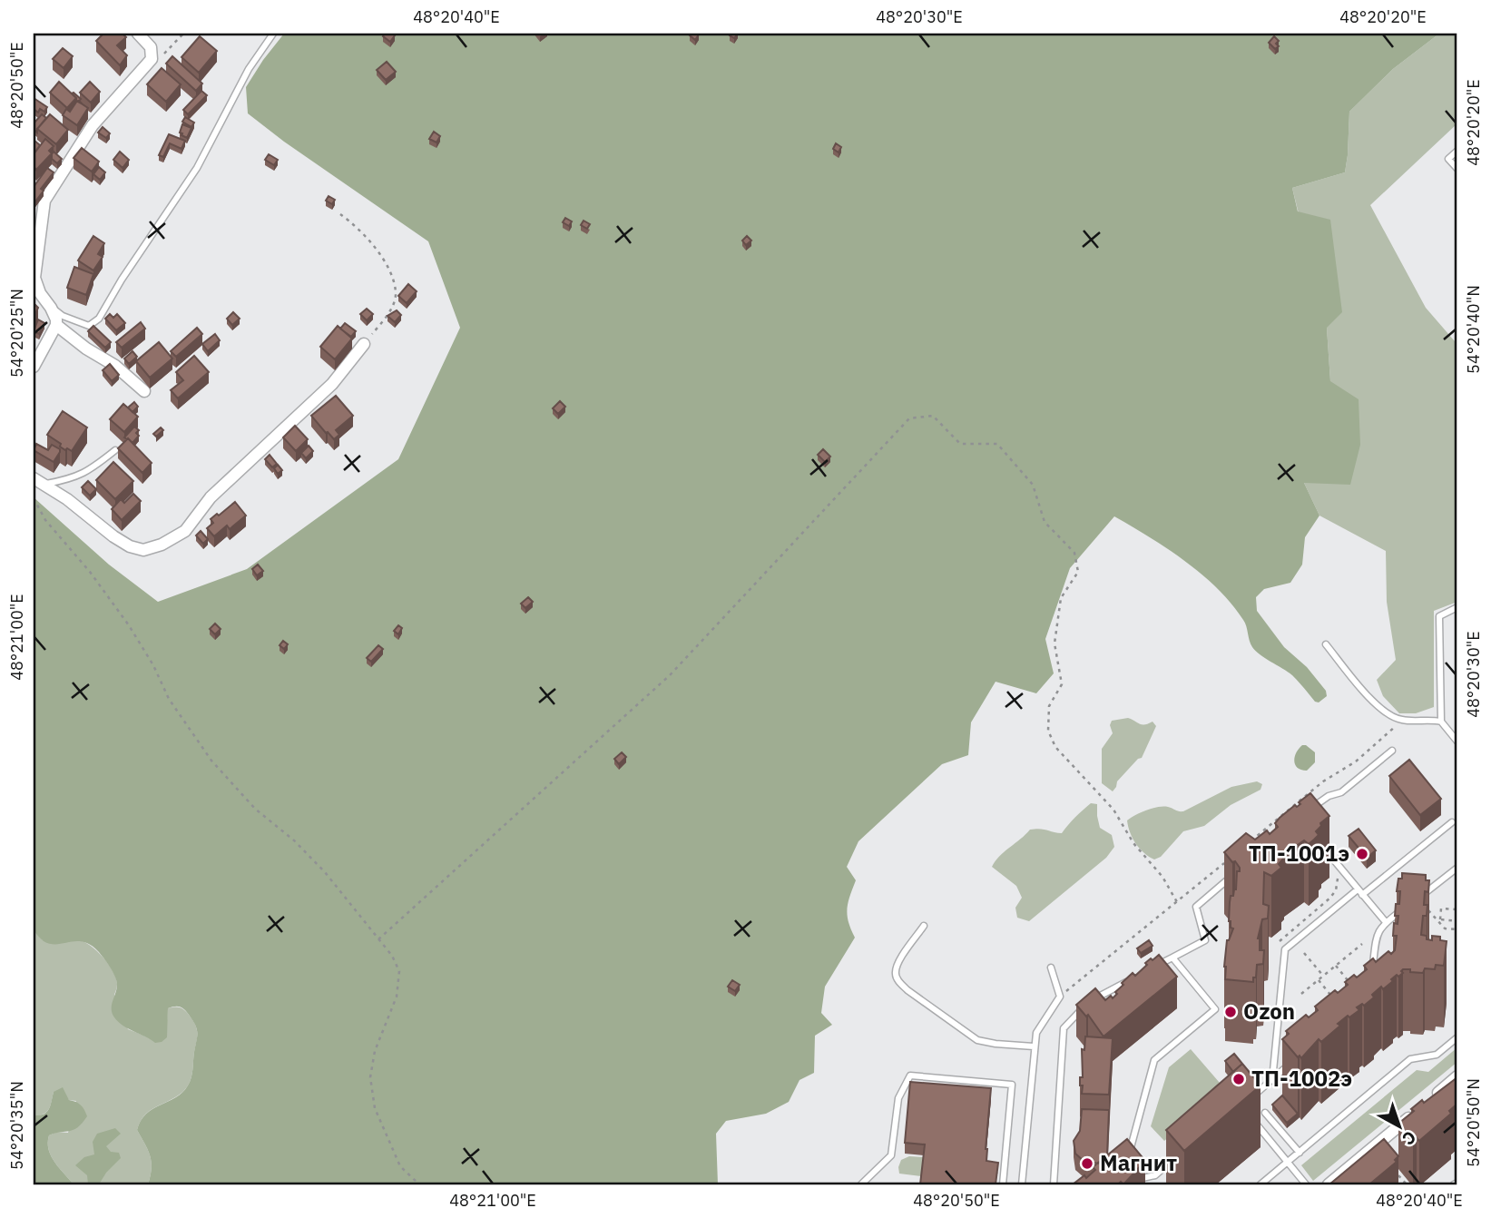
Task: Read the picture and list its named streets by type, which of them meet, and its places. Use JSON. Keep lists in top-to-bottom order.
{
  "places": [
    "ТП-1001э",
    "Ozon",
    "ТП-1002э",
    "Магнит"
  ],
  "north": "bottom right",
  "coordinates": [
    "48°20'40\"E",
    "48°20'30\"E",
    "48°20'20\"E",
    "48°20'50\"E",
    "54°20'40\"N",
    "54°20'25\"N",
    "48°21'00\"E",
    "54°20'50\"N",
    "54°20'35\"N"
  ]
}
